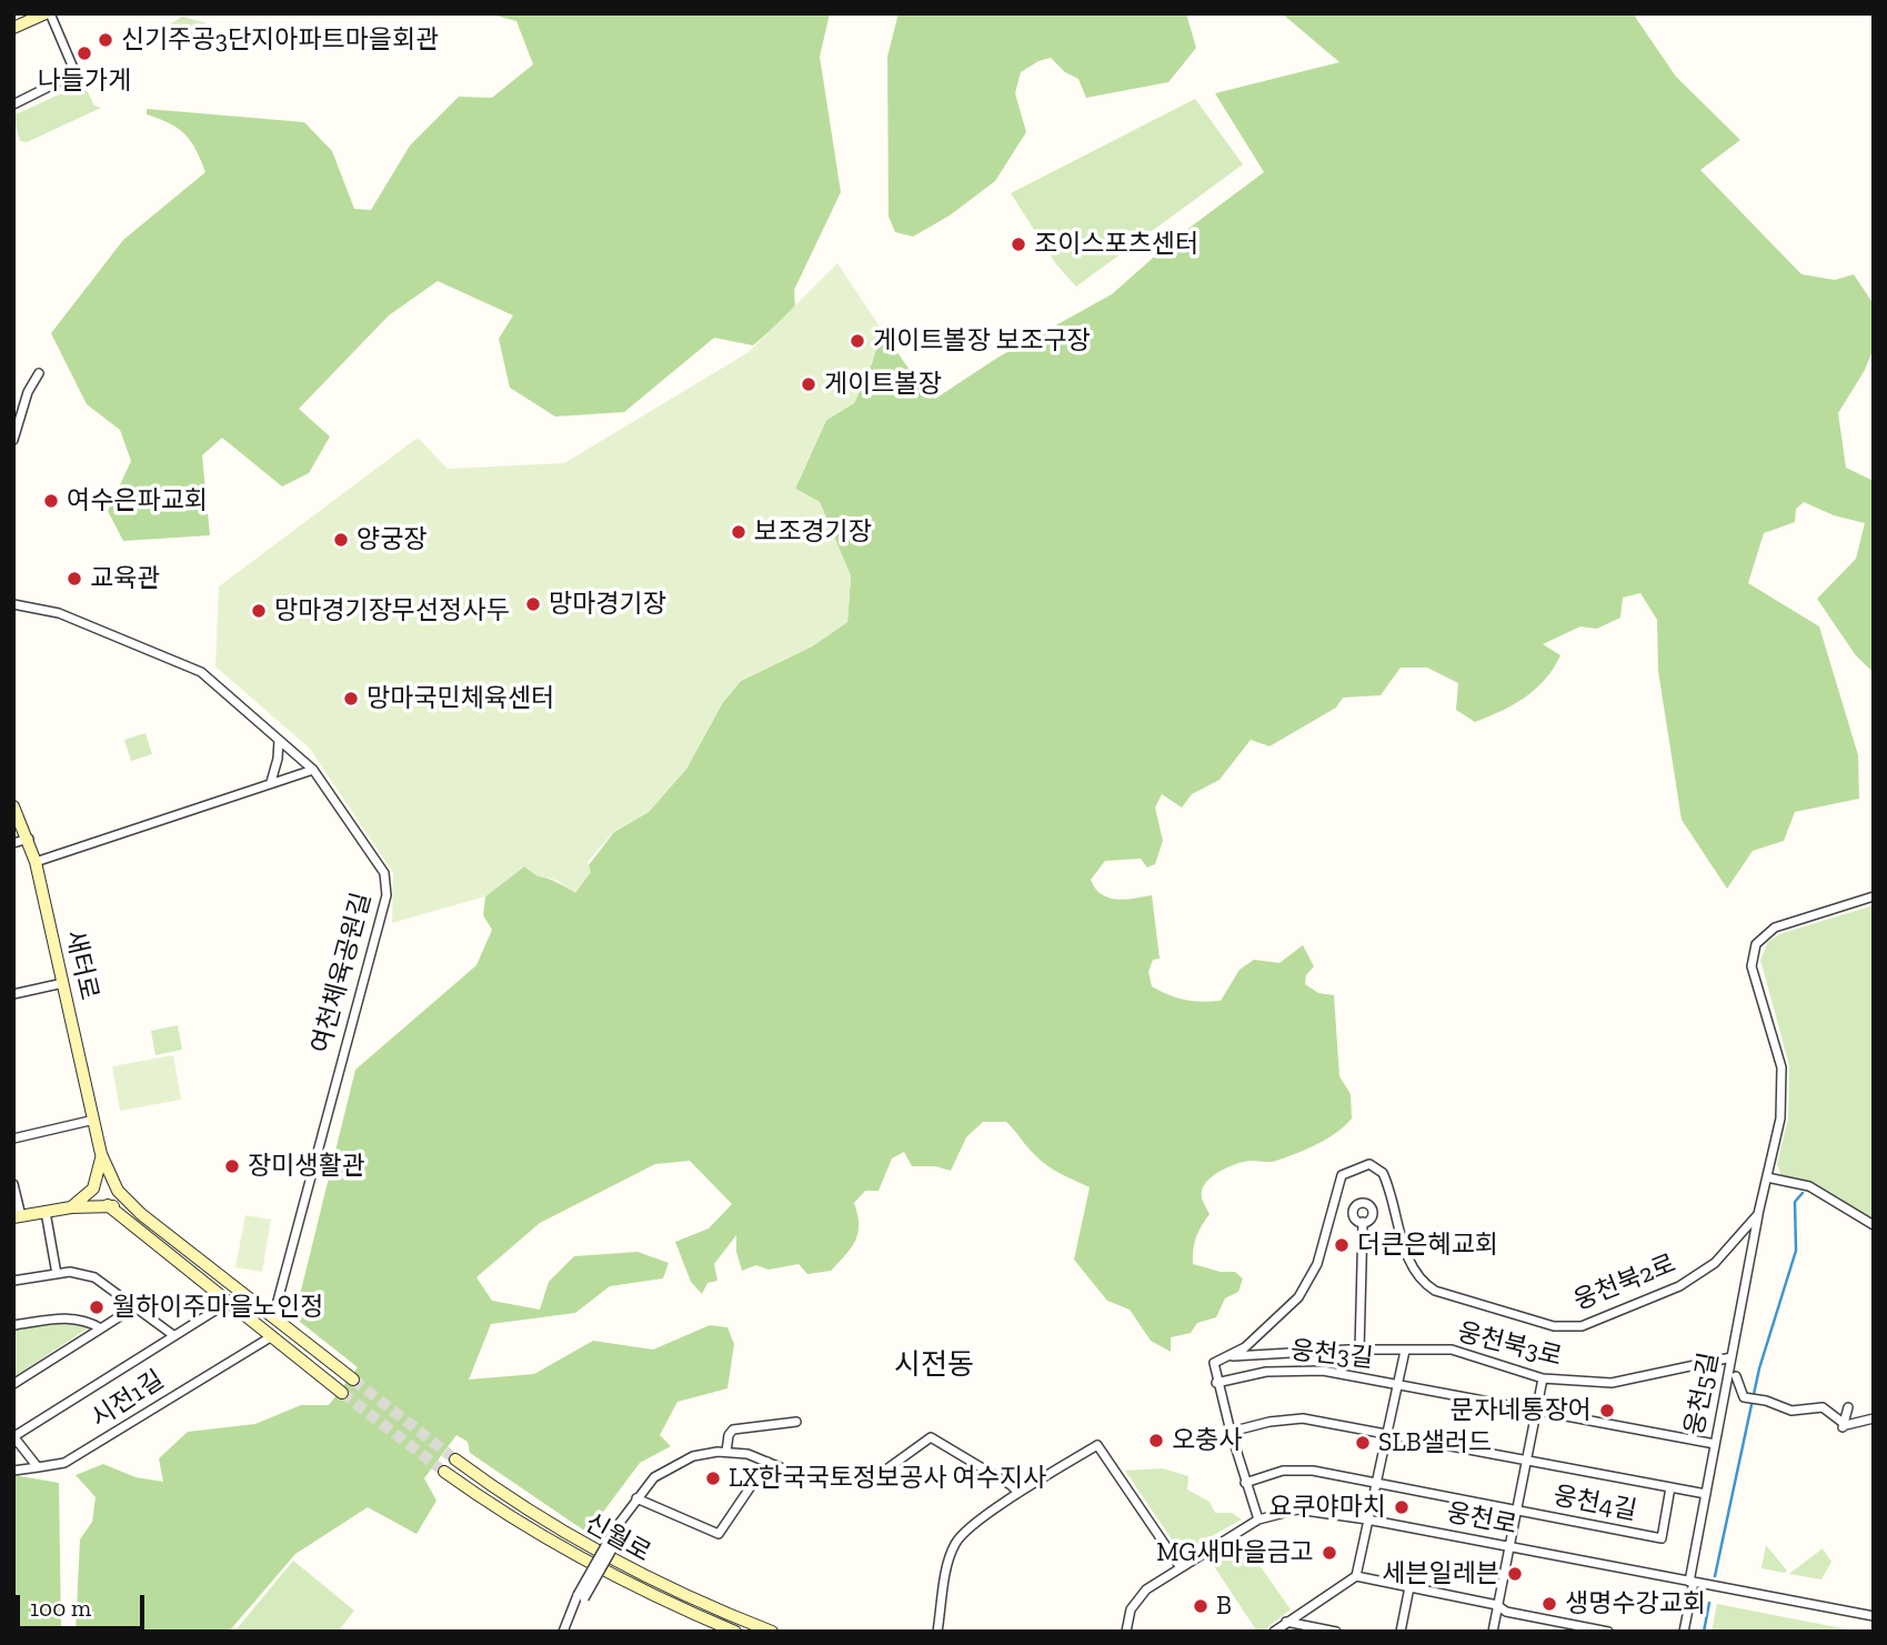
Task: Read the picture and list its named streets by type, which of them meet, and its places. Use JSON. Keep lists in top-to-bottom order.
{
  "streets": {
    "street": [
      "새터로",
      "여천체육공원길",
      "웅천북2로",
      "웅천북3로",
      "웅천3길",
      "웅천5길",
      "시전1길",
      "웅천4길",
      "웅천로",
      "신월로"
    ]
  },
  "crossings": [
    ["웅천북2로", "웅천북3로"],
    ["웅천북2로", "웅천5길"],
    ["웅천북3로", "웅천3길"],
    ["웅천북3로", "웅천5길"],
    ["웅천북3로", "웅천4길"],
    ["웅천3길", "웅천4길"],
    ["웅천3길", "웅천로"],
    ["웅천5길", "웅천4길"],
    ["웅천5길", "웅천로"],
    ["웅천4길", "웅천로"]
  ],
  "districts": ["시전동"],
  "places": [
    "신기주공3단지아파트마을회관",
    "나들가게",
    "조이스포츠센터",
    "게이트볼장 보조구장",
    "게이트볼장",
    "여수은파교회",
    "보조경기장",
    "양궁장",
    "교육관",
    "망마경기장",
    "망마경기장무선정사두",
    "망마국민체육센터",
    "장미생활관",
    "더큰은혜교회",
    "월하이주마을노인정",
    "문자네통장어",
    "오충사",
    "SLB샐러드",
    "LX한국국토정보공사 여수지사",
    "요쿠야마치",
    "MG새마을금고",
    "세븐일레븐",
    "생명수강교회",
    "B"
  ],
  "scale_bar": "100 m"
}
